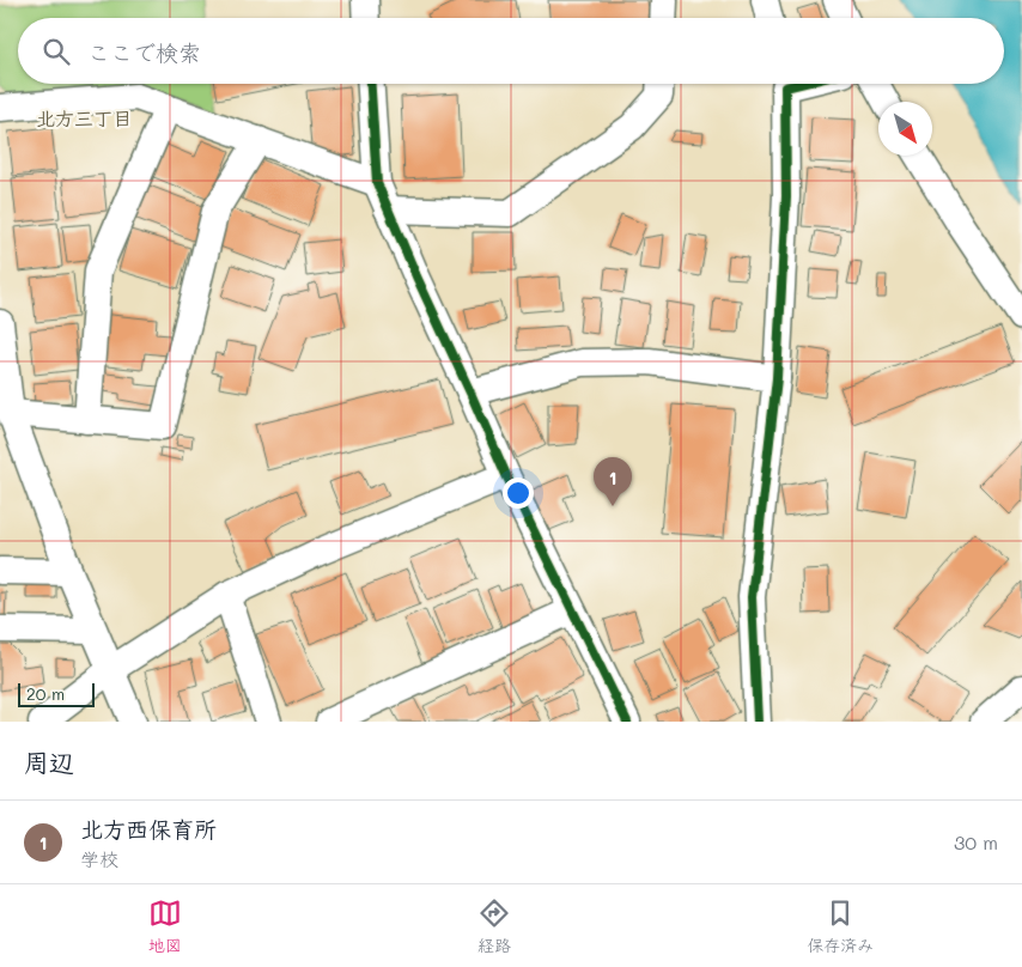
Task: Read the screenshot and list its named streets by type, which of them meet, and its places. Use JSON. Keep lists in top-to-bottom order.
{
  "districts": ["北方三丁目"],
  "scale_bar": "20 m",
  "north": "bottom right",
  "page": {
    "search": "ここで検索",
    "pins": "1",
    "scale": "20 m",
    "heading": "周辺",
    "list": [
      {
        "mark": "1",
        "name": "北方西保育所",
        "note": "学校",
        "value": "30 m"
      }
    ],
    "nav": ["地図", "経路", "保存済み"]
  }
}
